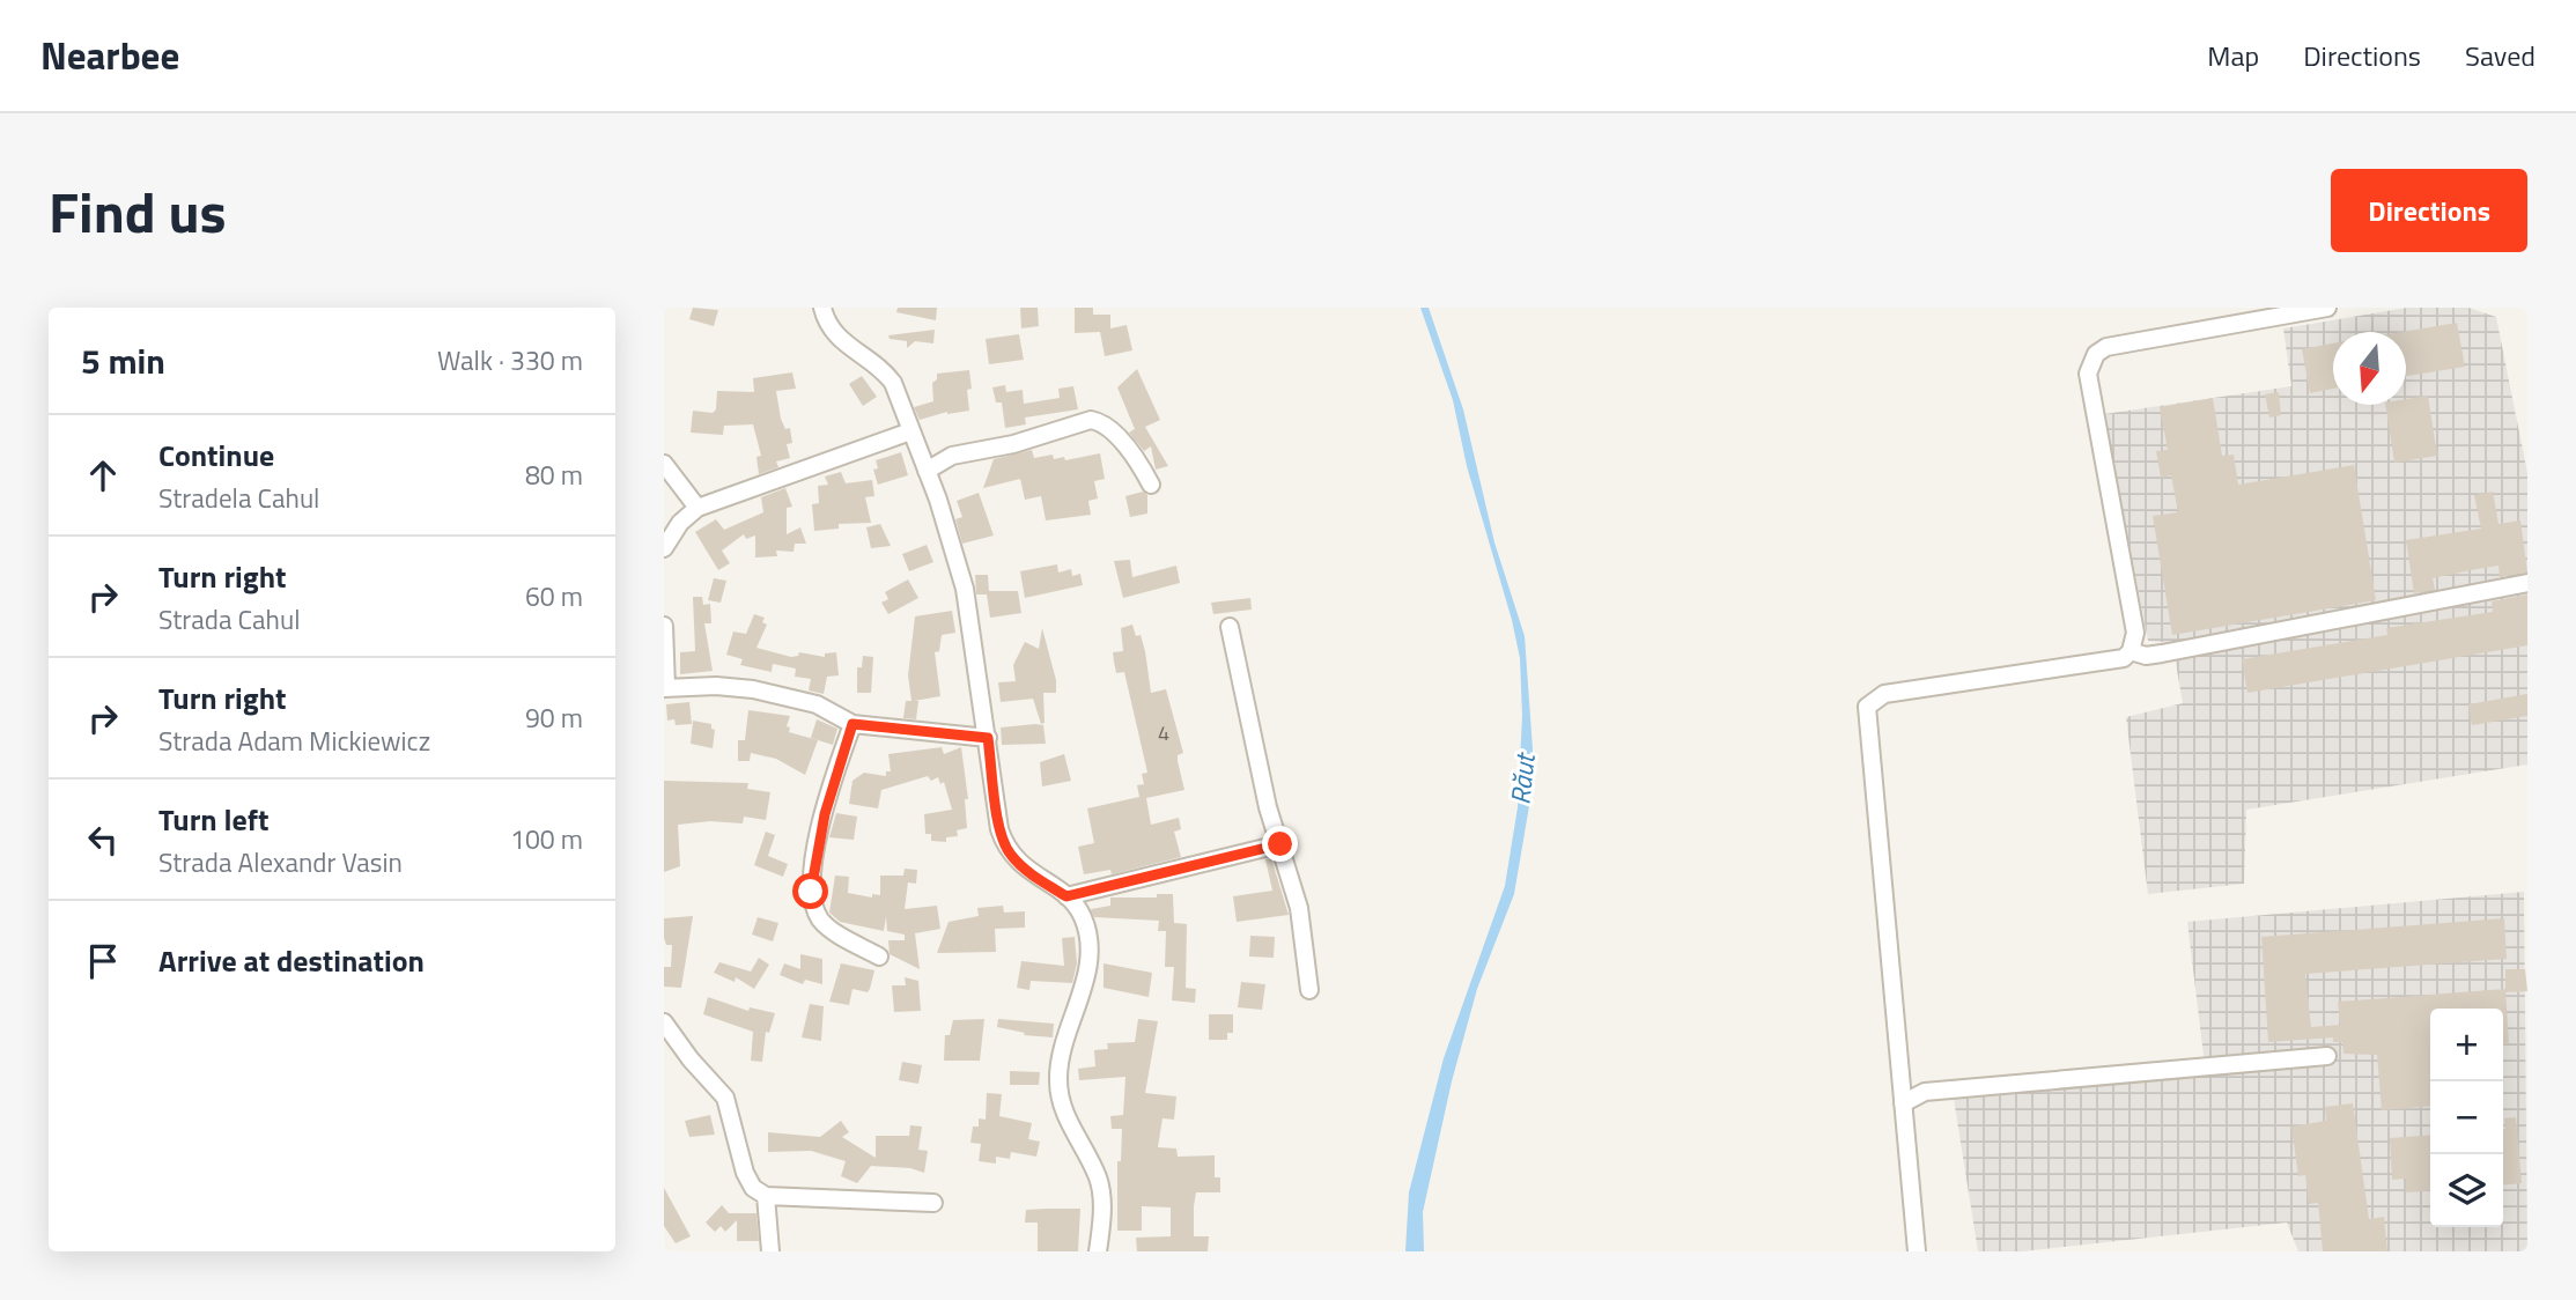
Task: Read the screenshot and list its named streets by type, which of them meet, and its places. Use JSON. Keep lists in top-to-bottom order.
{
  "water": ["Răut"],
  "house_numbers": ["4"],
  "north": "bottom",
  "page": {
    "header": "Nearbee",
    "nav": ["Map", "Directions", "Saved"],
    "title": "Find us",
    "buttons": "Directions",
    "heading": ["5 min", "Walk · 330 m"],
    "list": [
      ["Continue", "Stradela Cahul", "80 m"],
      ["Turn right", "Strada Cahul", "60 m"],
      ["Turn right", "Strada Adam Mickiewicz", "90 m"],
      ["Turn left", "Strada Alexandr Vasin", "100 m"],
      "Arrive at destination"
    ],
    "map_buttons": ["+", "−"]
  }
}
